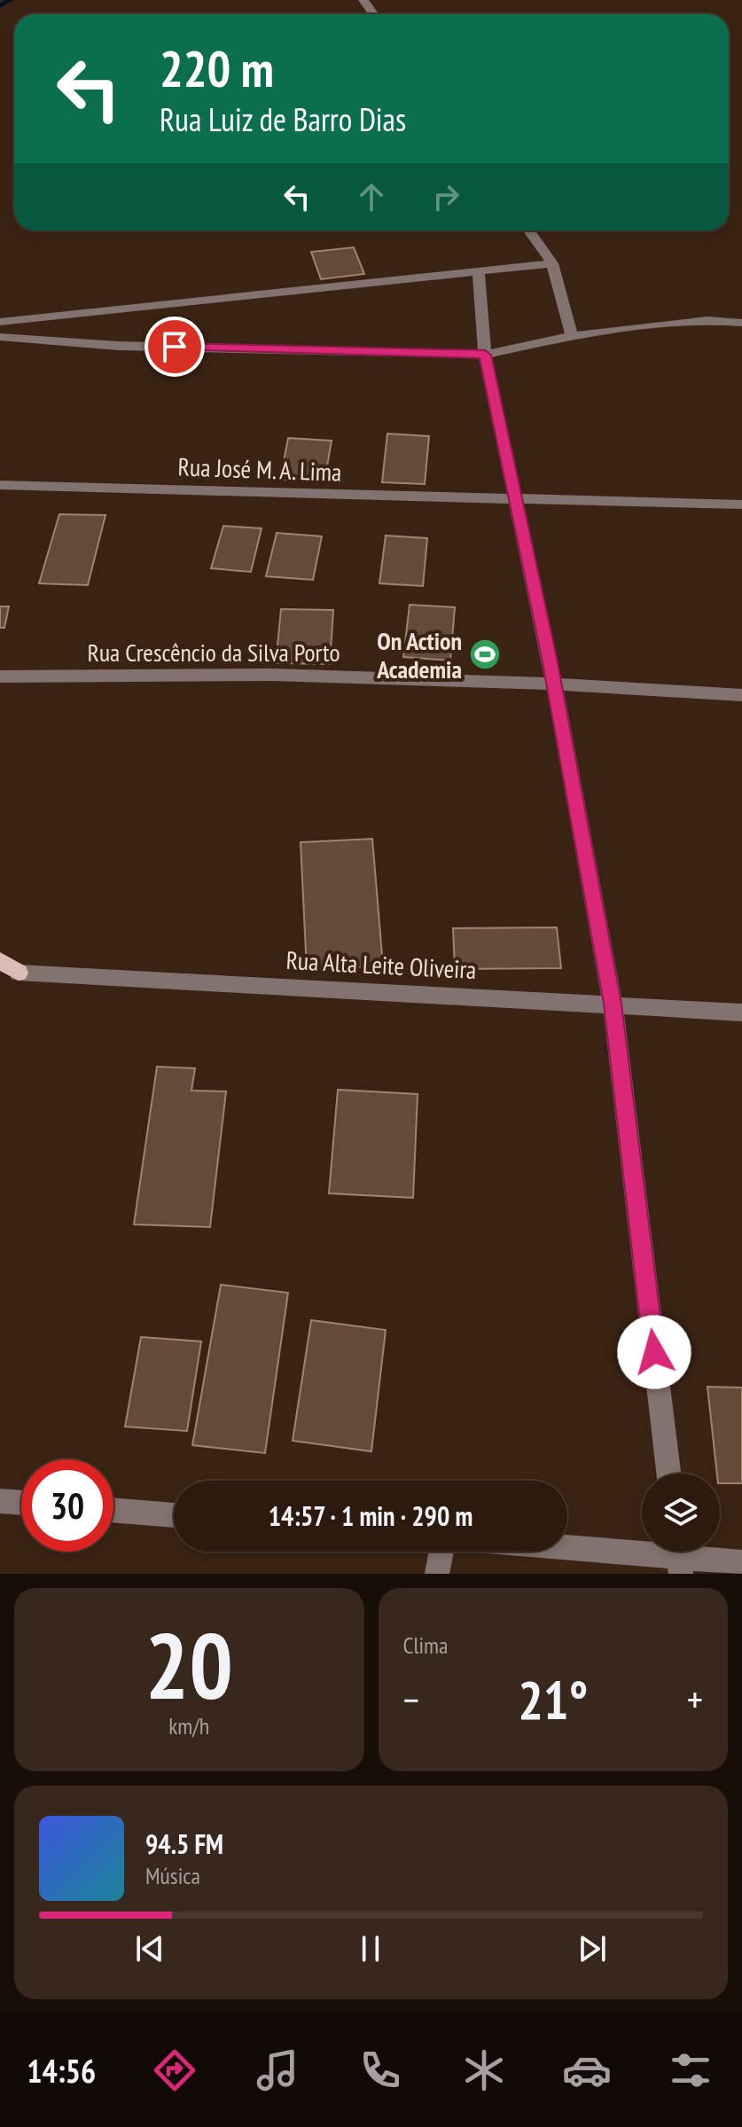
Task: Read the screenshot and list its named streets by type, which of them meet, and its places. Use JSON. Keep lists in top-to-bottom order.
{
  "streets": {
    "main road": ["Rua Alta Leite Oliveira"],
    "street": ["Rua José M. A. Lima", "Rua Crescêncio da Silva Porto"]
  },
  "places": {
    "sports": ["On Action Academia"]
  },
  "page": {
    "turn": ["220 m", "Rua Luiz de Barro Dias"],
    "limit": "30",
    "trip": "14:57 · 1 min · 290 m",
    "tile": [
      ["20", "km/h"],
      "Clima"
    ],
    "heat": ["−", "21°", "+"],
    "song": ["94.5 FM", "Música"],
    "tabs": "14:56"
  }
}
